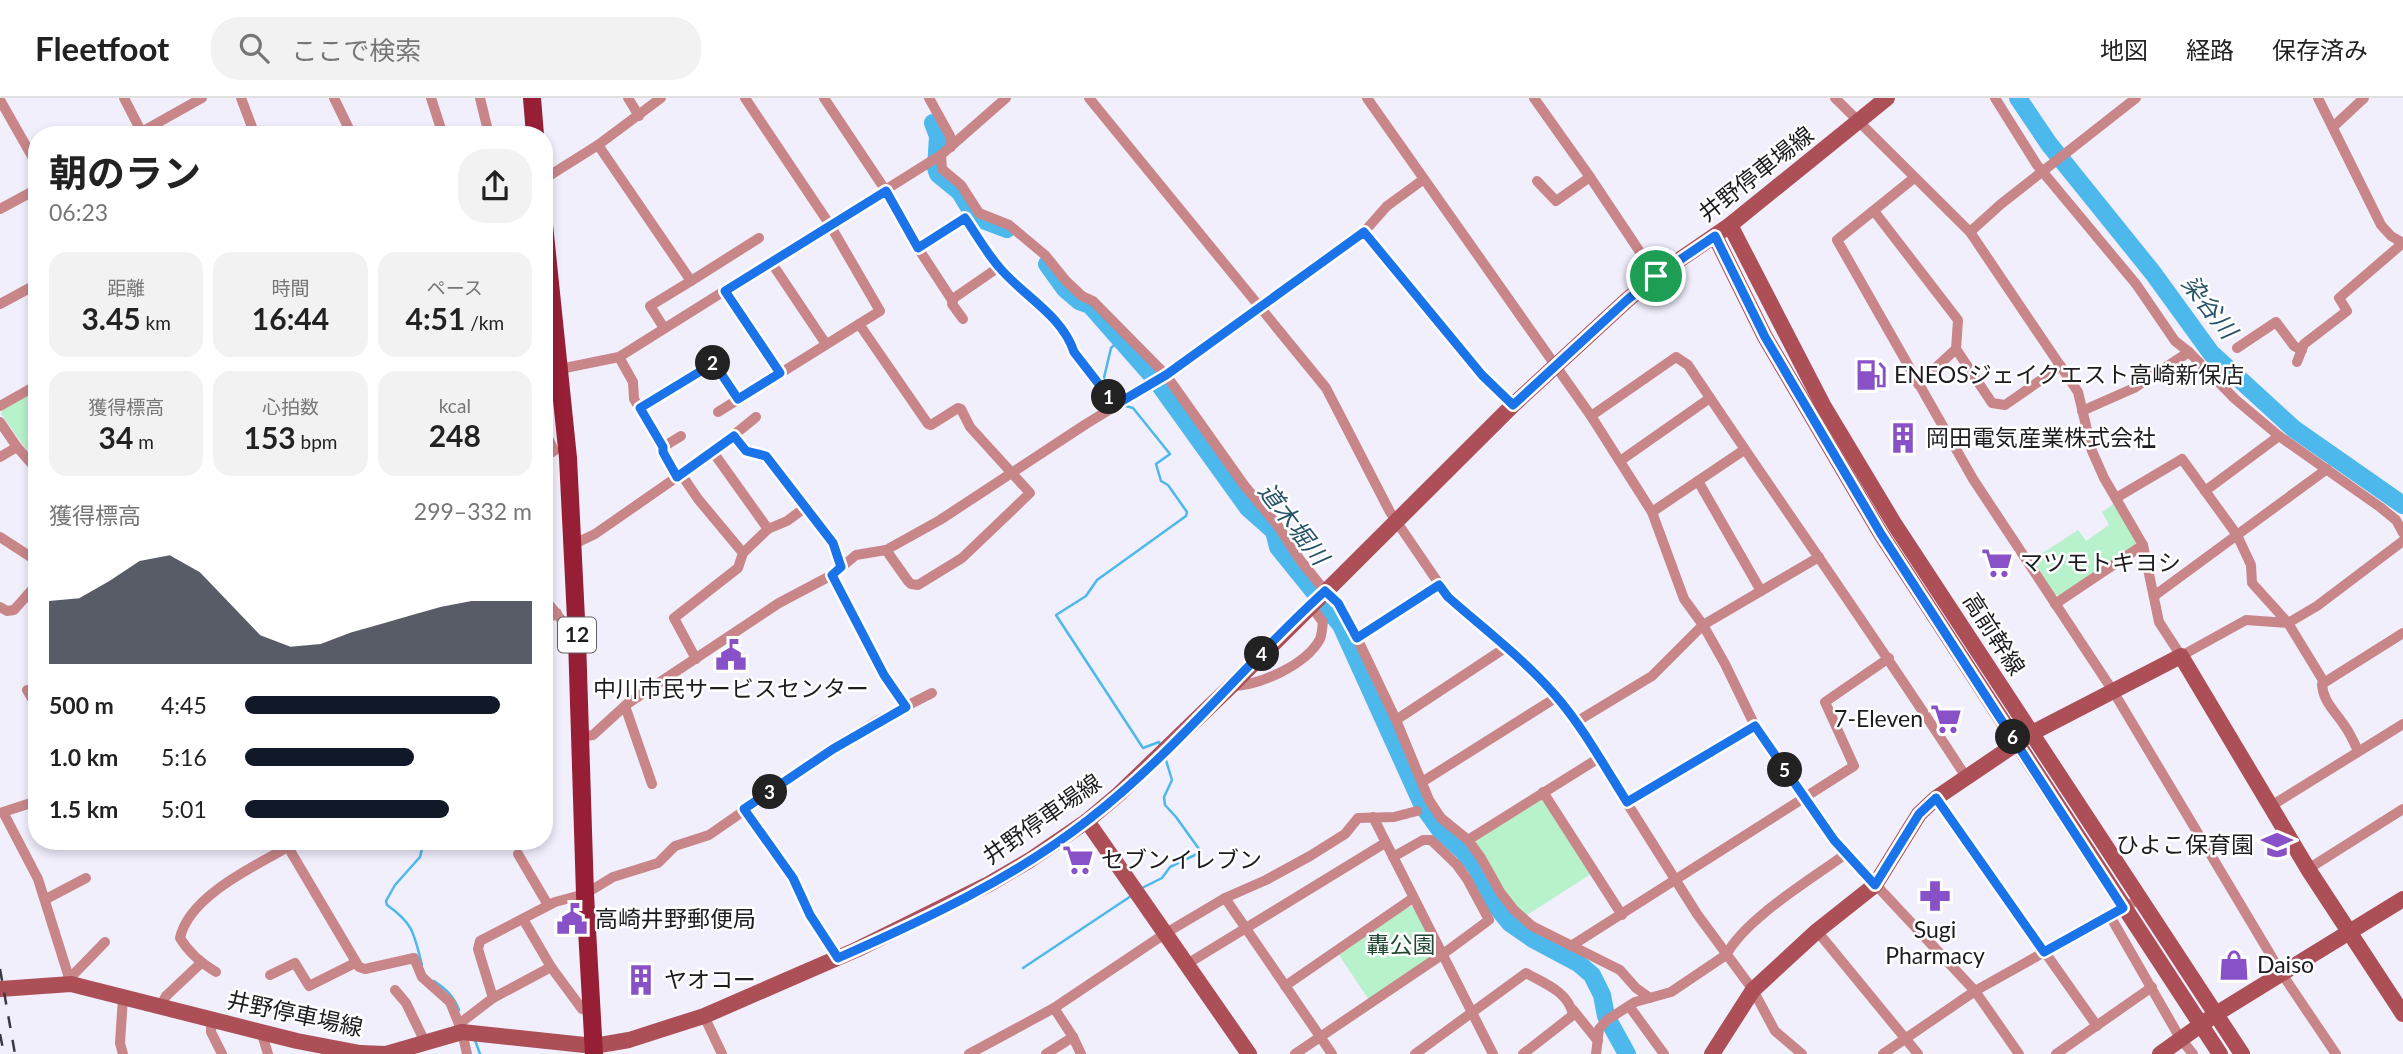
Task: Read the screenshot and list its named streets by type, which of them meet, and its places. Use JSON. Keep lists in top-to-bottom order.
{
  "streets": {
    "main road": ["12"],
    "street": ["井野停車場線", "高前幹線"]
  },
  "crossings": [
    ["井野停車場線", "高前幹線"],
    ["井野停車場線", "12"]
  ],
  "water": ["染谷川", "道木堀川"],
  "parks": ["轟公園"],
  "places": {
    "fuel station": ["ENEOSジェイクエスト高崎新保店"],
    "building": ["岡田電気産業株式会社", "ヤオコー"],
    "supermarket": ["マツモトキヨシ", "7-Eleven", "セブンイレブン"],
    "public building": ["中川市民サービスセンター", "高崎井野郵便局"],
    "school or university": ["ひよこ保育園"],
    "pharmacy": ["Sugi Pharmacy"],
    "shop": ["Daiso"]
  },
  "page": {
    "header": "Fleetfoot",
    "search": "ここで検索",
    "nav": ["地図", "経路", "保存済み"],
    "heading": ["朝のラン", "06:23"],
    "stats": [
      ["距離", "3.45 km"],
      ["時間", "16:44"],
      ["ペース", "4:51 /km"],
      ["獲得標高", "34 m"],
      ["心拍数", "153 bpm"],
      ["kcal", "248"]
    ],
    "pins": [
      "2",
      "1",
      "4",
      "6",
      "5",
      "3"
    ],
    "chart": ["獲得標高", "299–332 m"],
    "list": [
      {
        "name": "500 m",
        "note": "4:45"
      },
      {
        "name": "1.0 km",
        "note": "5:16"
      },
      {
        "name": "1.5 km",
        "note": "5:01"
      }
    ]
  }
}
